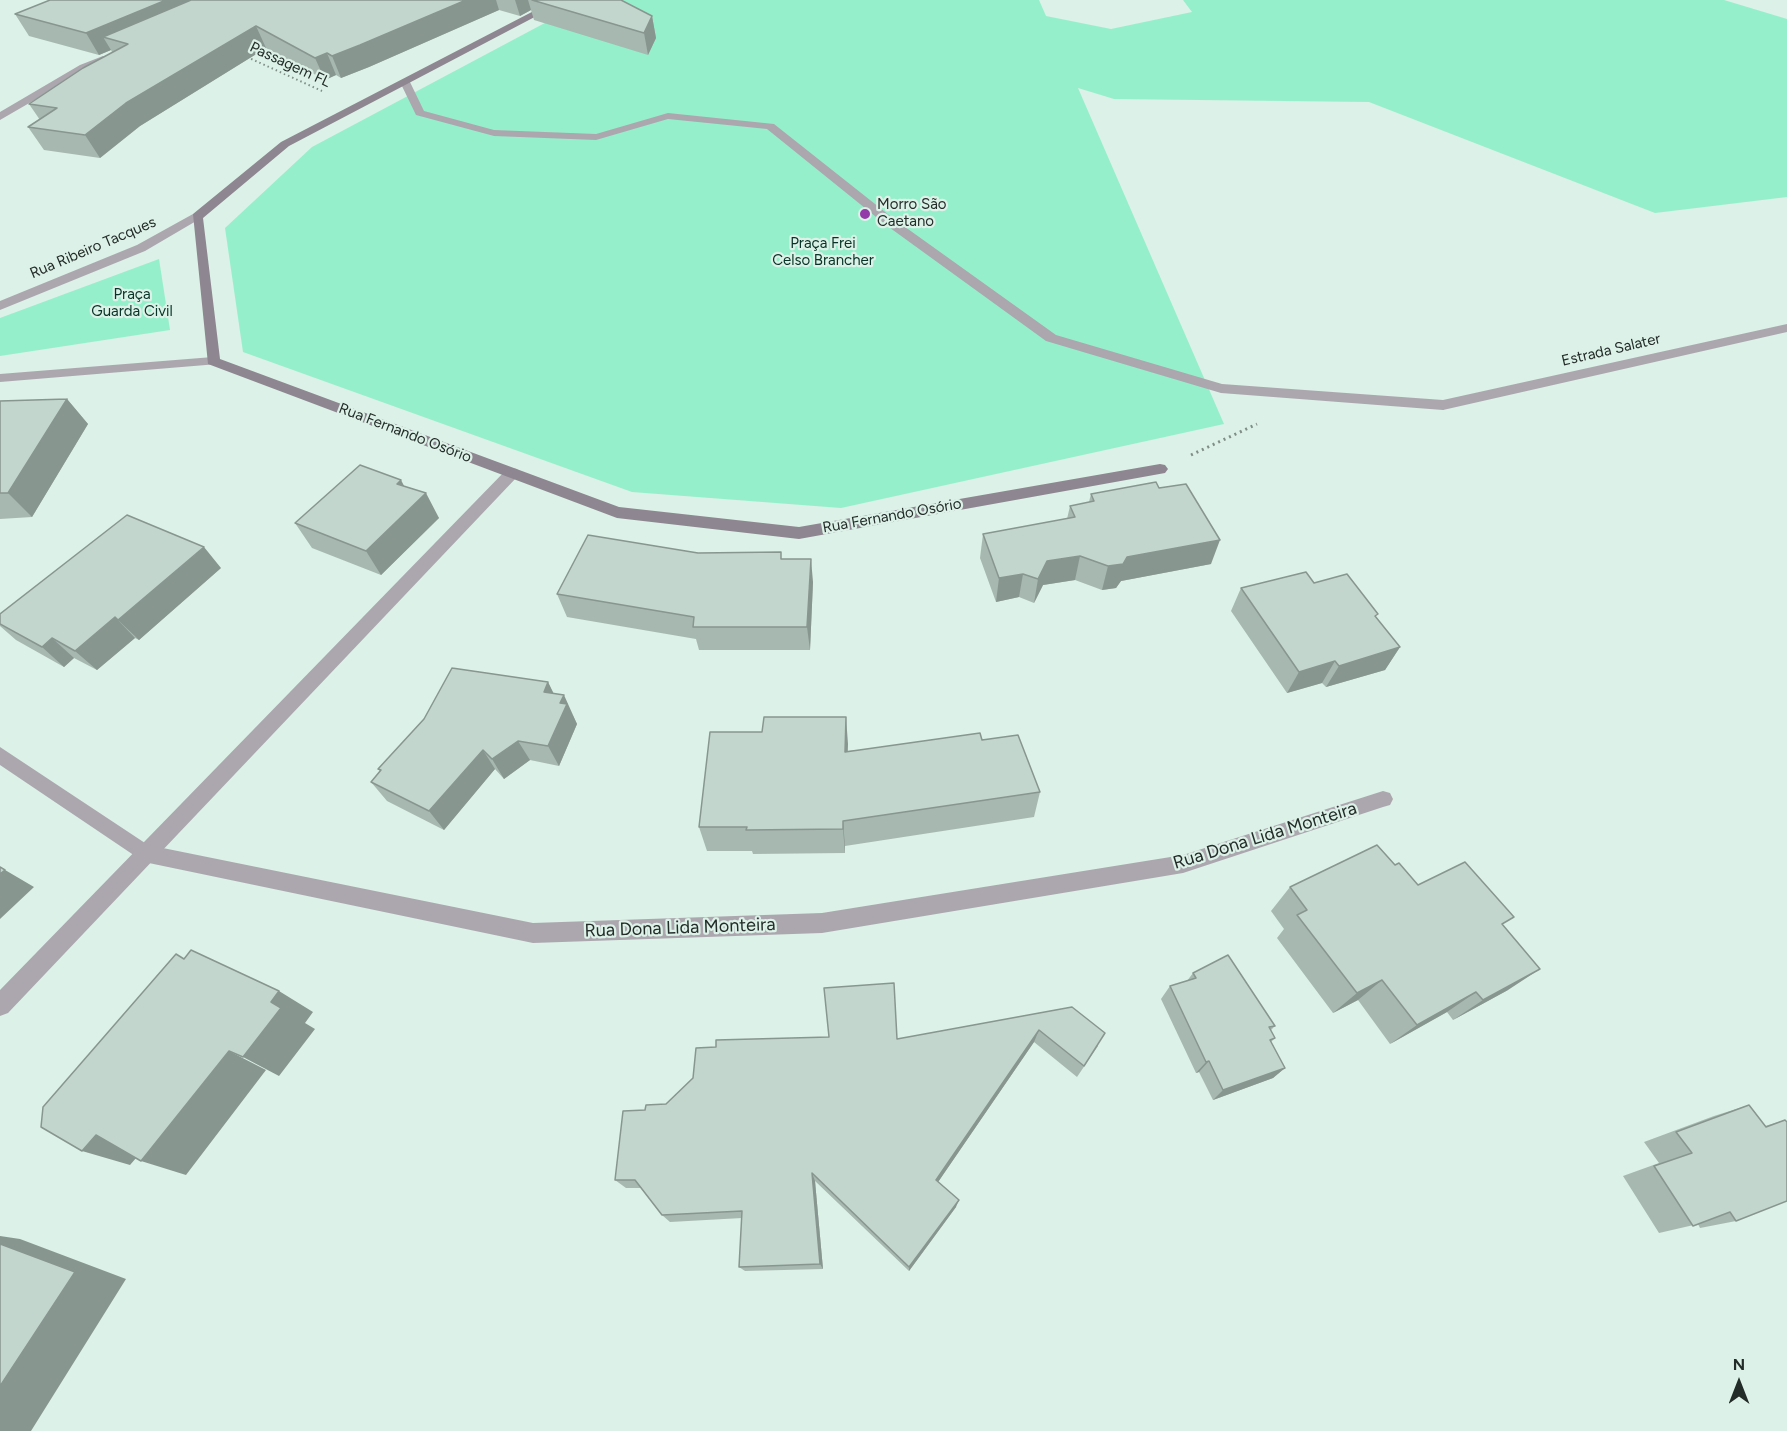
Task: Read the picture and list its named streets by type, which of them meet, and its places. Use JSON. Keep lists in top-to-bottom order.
{
  "streets": {
    "street": [
      "Rua Ribeiro Tacques",
      "Estrada Salater",
      "Rua Fernando Osório",
      "Rua Dona Lida Monteira"
    ],
    "path": ["Passagem FL"]
  },
  "parks": ["Praça Frei Celso Brancher", "Praça Guarda Civil"],
  "places": ["Morro São Caetano"],
  "north": "top"
}
